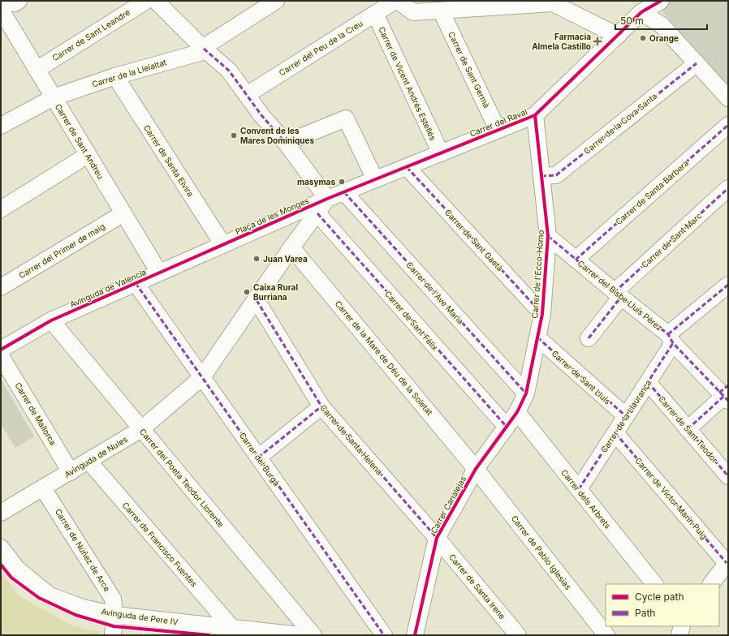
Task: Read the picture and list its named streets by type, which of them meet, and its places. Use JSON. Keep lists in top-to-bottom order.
{
  "streets": {
    "street": [
      "Carrer de Sant Leandre",
      "Carrer del Peu de la Creu",
      "Carrer de Sant Germà",
      "Carrer de la Lleialtat",
      "Carrer de Vicent Andrés Estellés",
      "Carrer del Raval",
      "Carrer de la Cova Santa",
      "Carrer de Sant Andreu",
      "Carrer de Santa Elvira",
      "Carrer de Santa Bàrbera",
      "Plaça de les Monges",
      "Carrer de Sant Gaetà",
      "Carrer de Sant Marc",
      "Carrer del Primer de maig",
      "Carrer de l'Ecco-Homo",
      "Avinguda de València",
      "Carrer de l'Ave Maria",
      "Carrer del Bisbe Lluís Pérez",
      "Carrer de Sant Félix",
      "Carrer de la Mare de Déu de la Soletat",
      "Carrer de Sant Lluís",
      "Carrer de Mallorca",
      "Carrer de la Llaurança",
      "Carrer de Sant Teodor",
      "Carrer de Santa Helena",
      "Avinguda de Nules",
      "Carrer del Burgà",
      "Carrer del Poeta Teodor Llorente",
      "Carrer de Víctor Marín Puig",
      "Carrer dels Arbrets",
      "Carrer Canalejas",
      "Carrer de Francisco Fuentes",
      "Carrer de Núñez de Arce",
      "Carrer de Pablo Iglesias",
      "Carrer de Santa Irene",
      "Avinguda de Pere IV"
    ]
  },
  "crossings": [
    ["Carrer de Sant Leandre", "Carrer de Sant Andreu"],
    ["Carrer del Peu de la Creu", "Carrer de Vicent Andrés Estellés"],
    ["Carrer de Sant Germà", "Carrer del Raval"],
    ["Carrer de la Lleialtat", "Carrer de Sant Andreu"],
    ["Carrer de la Lleialtat", "Carrer de Santa Elvira"],
    ["Carrer de Vicent Andrés Estellés", "Carrer del Raval"],
    ["Carrer del Raval", "Plaça de les Monges"],
    ["Carrer del Raval", "Carrer de Sant Gaetà"],
    ["Carrer del Raval", "Carrer de l'Ecco-Homo"],
    ["Carrer del Raval", "Carrer de l'Ave Maria"],
    ["Carrer de la Cova Santa", "Carrer de l'Ecco-Homo"],
    ["Carrer de Sant Andreu", "Carrer del Primer de maig"],
    ["Carrer de Sant Andreu", "Avinguda de València"],
    ["Carrer de Santa Elvira", "Plaça de les Monges"],
    ["Carrer de Santa Elvira", "Avinguda de València"],
    ["Carrer de Santa Bàrbera", "Carrer del Bisbe Lluís Pérez"],
    ["Plaça de les Monges", "Avinguda de València"],
    ["Plaça de les Monges", "Carrer de Sant Félix"],
    ["Plaça de les Monges", "Carrer de la Mare de Déu de la Soletat"],
    ["Plaça de les Monges", "Carrer de Santa Helena"],
    ["Plaça de les Monges", "Avinguda de Nules"],
    ["Carrer de Sant Gaetà", "Carrer de l'Ecco-Homo"],
    ["Carrer de Sant Marc", "Carrer del Bisbe Lluís Pérez"],
    ["Carrer de l'Ecco-Homo", "Carrer de l'Ave Maria"],
    ["Carrer de l'Ecco-Homo", "Carrer del Bisbe Lluís Pérez"],
    ["Carrer de l'Ecco-Homo", "Carrer de Sant Lluís"],
    ["Carrer de l'Ecco-Homo", "Carrer dels Arbrets"],
    ["Carrer de l'Ecco-Homo", "Carrer Canalejas"],
    ["Avinguda de València", "Carrer del Burgà"],
    ["Avinguda de València", "Carrer del Poeta Teodor Llorente"],
    ["Carrer del Bisbe Lluís Pérez", "Carrer de la Llaurança"],
    ["Carrer de Sant Félix", "Carrer Canalejas"],
    ["Carrer de la Mare de Déu de la Soletat", "Carrer Canalejas"],
    ["Carrer de la Mare de Déu de la Soletat", "Carrer de Pablo Iglesias"],
    ["Carrer de Sant Lluís", "Carrer de la Llaurança"],
    ["Carrer de Mallorca", "Avinguda de Nules"],
    ["Carrer de la Llaurança", "Carrer de Sant Teodor"],
    ["Carrer de la Llaurança", "Carrer de Víctor Marín Puig"],
    ["Carrer de la Llaurança", "Carrer dels Arbrets"],
    ["Carrer de Santa Helena", "Avinguda de Nules"],
    ["Carrer de Santa Helena", "Carrer Canalejas"],
    ["Carrer de Santa Helena", "Carrer de Santa Irene"],
    ["Avinguda de Nules", "Carrer del Burgà"],
    ["Avinguda de Nules", "Carrer del Poeta Teodor Llorente"],
    ["Avinguda de Nules", "Carrer de Francisco Fuentes"],
    ["Avinguda de Nules", "Carrer de Núñez de Arce"],
    ["Carrer dels Arbrets", "Carrer Canalejas"],
    ["Carrer Canalejas", "Carrer de Pablo Iglesias"],
    ["Carrer Canalejas", "Carrer de Santa Irene"],
    ["Carrer de Francisco Fuentes", "Avinguda de Pere IV"],
    ["Carrer de Núñez de Arce", "Avinguda de Pere IV"]
  ],
  "places": {
    "other": [
      "Orange",
      "Convent de les Mares Dominiques",
      "masymas",
      "Juan Varea",
      "Caixa Rural Burriana"
    ],
    "health": ["Farmacia Almela Castillo"]
  },
  "legend": ["Cycle path", "Path"],
  "scale_bar": "50 m"
}
